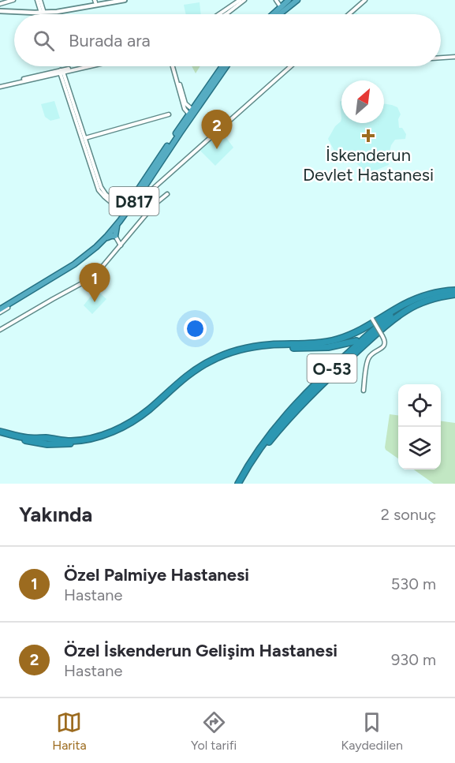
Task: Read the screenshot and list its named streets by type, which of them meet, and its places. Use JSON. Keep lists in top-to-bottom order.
{
  "streets": {
    "highway": ["D817", "O-53"]
  },
  "places": {
    "health": ["İskenderun Devlet Hastanesi"]
  },
  "north": "top right",
  "page": {
    "search": "Burada ara",
    "pins": ["2", "1"],
    "heading": ["Yakında", "2 sonuç"],
    "list": [
      {
        "mark": "1",
        "name": "Özel Palmiye Hastanesi",
        "note": "Hastane",
        "value": "530 m"
      },
      {
        "mark": "2",
        "name": "Özel İskenderun Gelişim Hastanesi",
        "note": "Hastane",
        "value": "930 m"
      }
    ],
    "nav": ["Harita", "Yol tarifi", "Kaydedilen"]
  }
}
